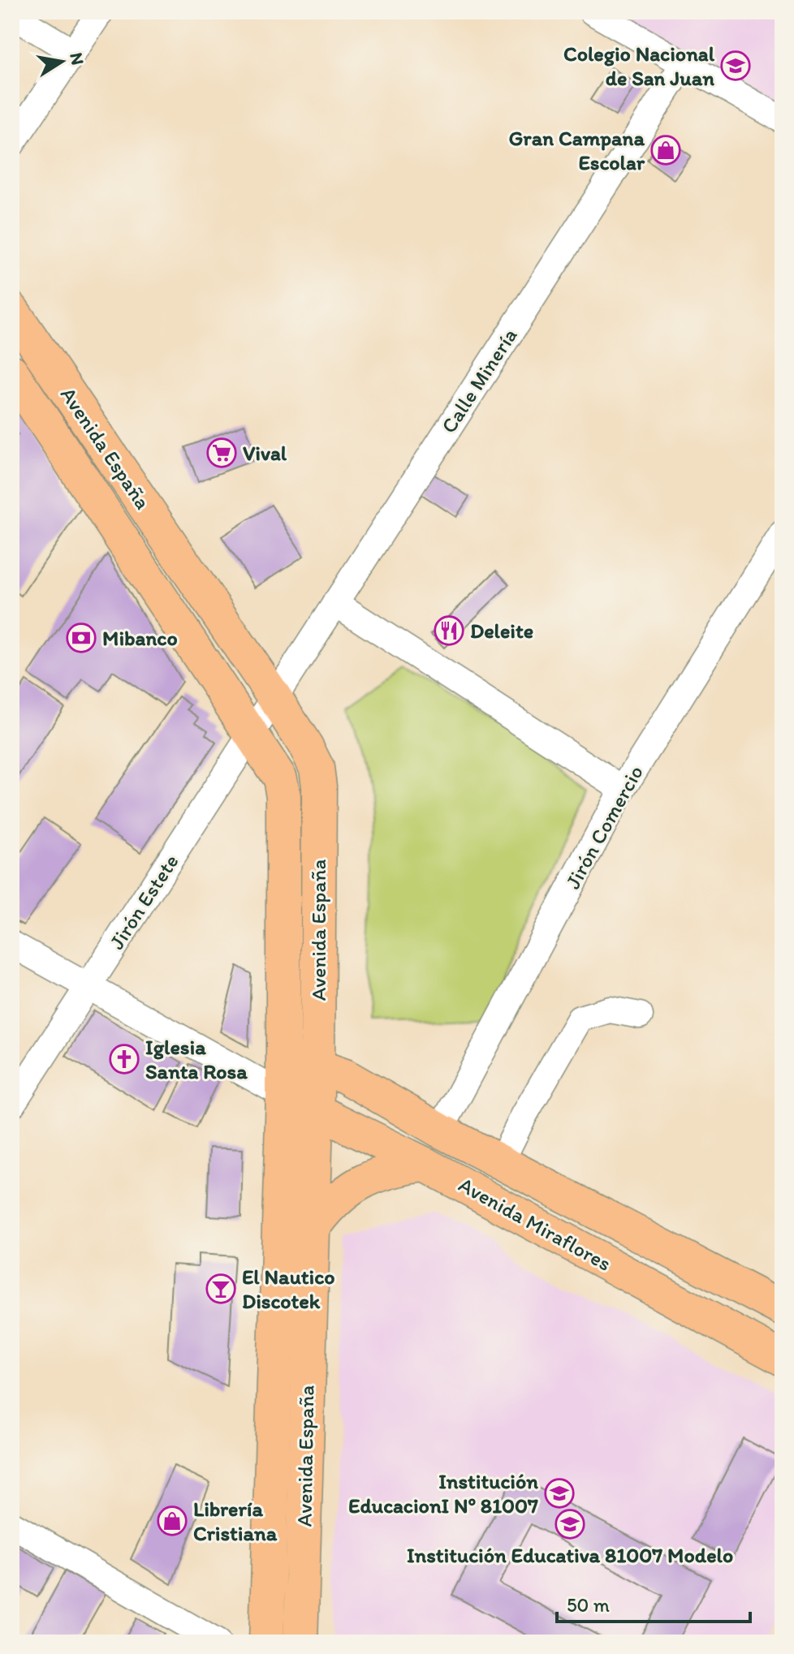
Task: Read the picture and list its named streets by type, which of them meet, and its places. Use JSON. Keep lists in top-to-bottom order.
{
  "streets": {
    "main road": ["Avenida España", "Avenida Miraflores"],
    "street": ["Calle Minería", "Jirón Comercio", "Jirón Estete"]
  },
  "crossings": [
    ["Calle Minería", "Avenida España"],
    ["Calle Minería", "Jirón Estete"],
    ["Avenida España", "Jirón Estete"],
    ["Avenida España", "Avenida Miraflores"],
    ["Jirón Comercio", "Avenida Miraflores"]
  ],
  "places": {
    "school or university": ["Colegio Nacional de San Juan", "Institución EducacionI Nº 81007", "Institución Educativa 81007 Modelo"],
    "shop": ["Gran Campana Escolar", "Librería Cristiana"],
    "supermarket": ["Vival"],
    "restaurant": ["Deleite"],
    "bank": ["Mibanco"],
    "church": ["Iglesia Santa Rosa"],
    "bar": ["El Nautico Discotek"]
  },
  "scale_bar": "50 m",
  "north": "right"
}
